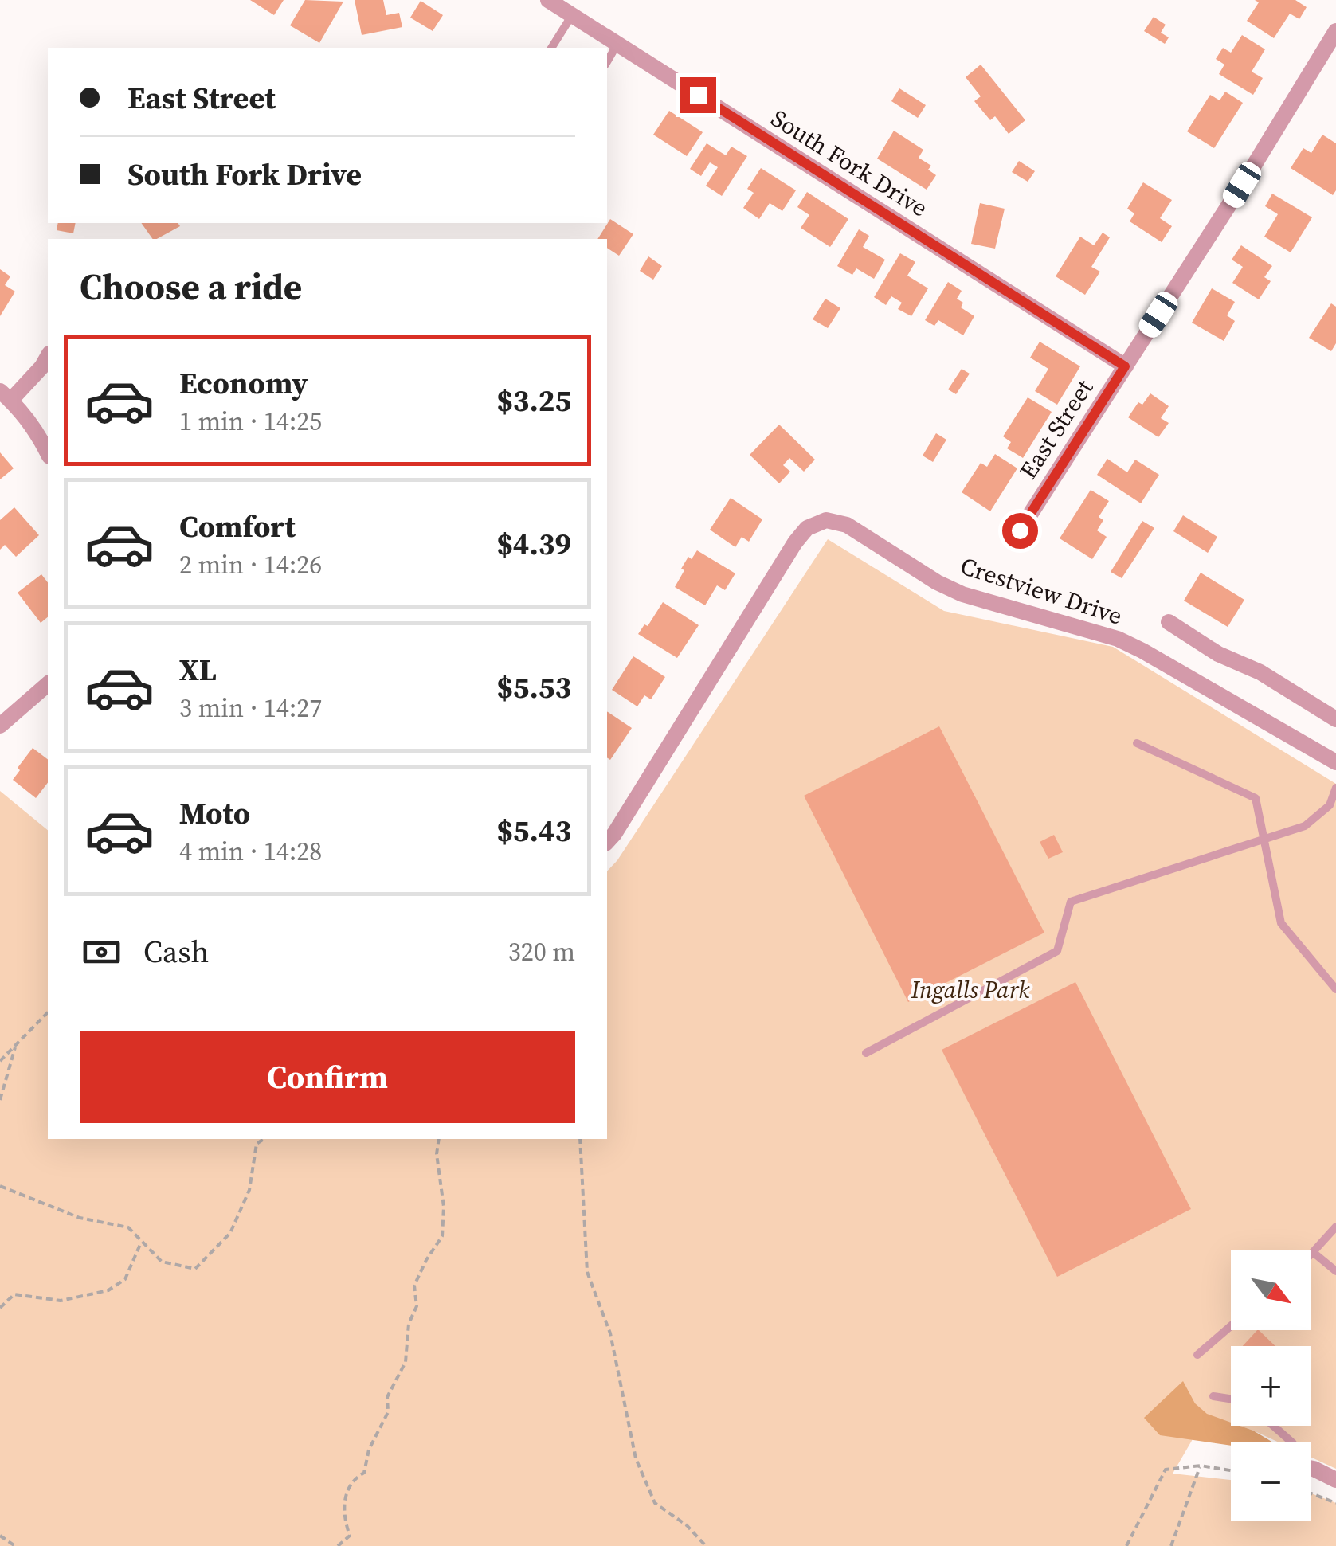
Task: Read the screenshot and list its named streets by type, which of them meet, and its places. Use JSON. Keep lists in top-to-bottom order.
{
  "streets": {
    "street": ["South Fork Drive", "East Street", "Crestview Drive"]
  },
  "crossings": [
    ["South Fork Drive", "East Street"]
  ],
  "parks": ["Ingalls Park"],
  "north": "bottom right",
  "page": {
    "banner": ["East Street", "South Fork Drive"],
    "heading": "Choose a ride",
    "list": [
      {
        "name": "Economy",
        "note": "1 min · 14:25",
        "value": "$3.25"
      },
      {
        "name": "Comfort",
        "note": "2 min · 14:26",
        "value": "$4.39"
      },
      {
        "name": "XL",
        "note": "3 min · 14:27",
        "value": "$5.53"
      },
      {
        "name": "Moto",
        "note": "4 min · 14:28",
        "value": "$5.43"
      }
    ],
    "pay": ["Cash", "320 m"],
    "buttons": "Confirm",
    "map_buttons": ["+", "−"]
  }
}
